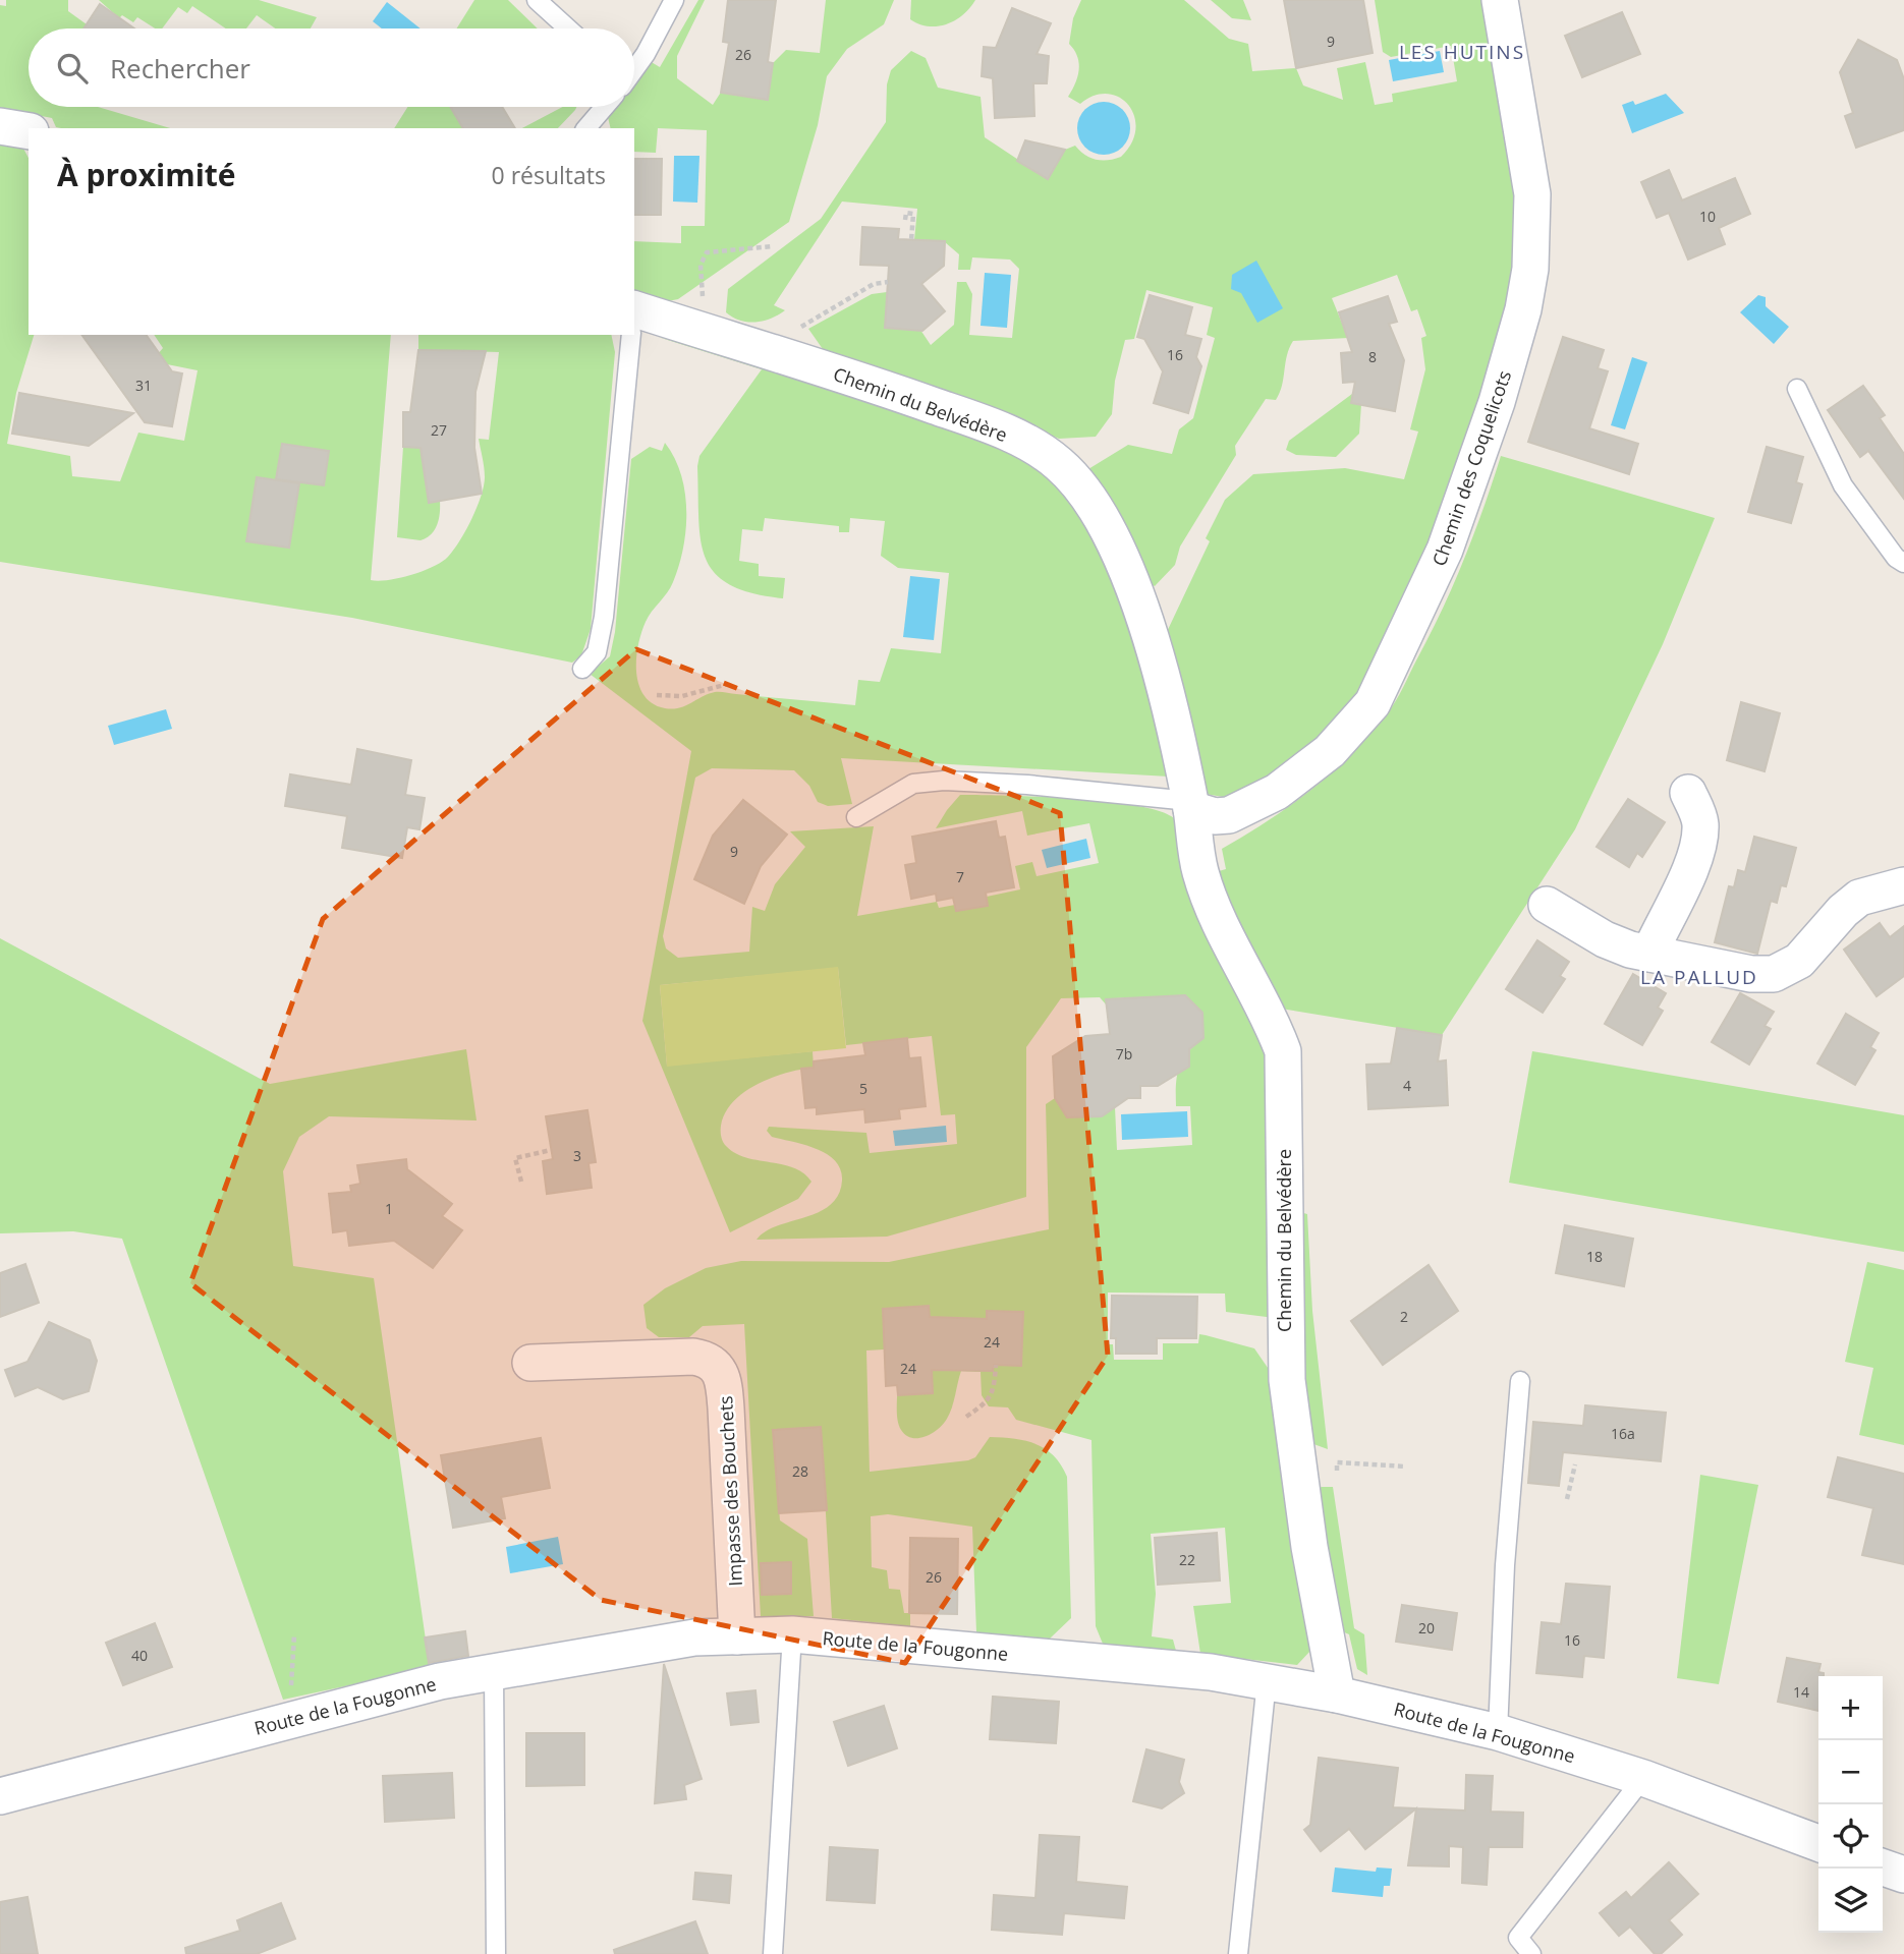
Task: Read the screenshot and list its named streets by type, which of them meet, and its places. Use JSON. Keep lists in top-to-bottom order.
{
  "streets": {
    "street": [
      "Chemin du Belvédère",
      "Chemin des Coquelicots",
      "Impasse des Bouchets",
      "Route de la Fougonne"
    ]
  },
  "crossings": [
    ["Chemin du Belvédère", "Chemin des Coquelicots"],
    ["Chemin du Belvédère", "Route de la Fougonne"],
    ["Impasse des Bouchets", "Route de la Fougonne"]
  ],
  "districts": ["LES HUTINS", "LA PALLUD"],
  "house_numbers": [
    "9",
    "26",
    "10",
    "16",
    "8",
    "31",
    "27",
    "9",
    "7",
    "7b",
    "4",
    "5",
    "3",
    "1",
    "18",
    "2",
    "24",
    "24",
    "16a",
    "28",
    "22",
    "26",
    "20",
    "16",
    "40",
    "14"
  ],
  "page": {
    "search": "Rechercher",
    "heading": ["À proximité", "0 résultats"],
    "map_buttons": ["+", "−"]
  }
}
